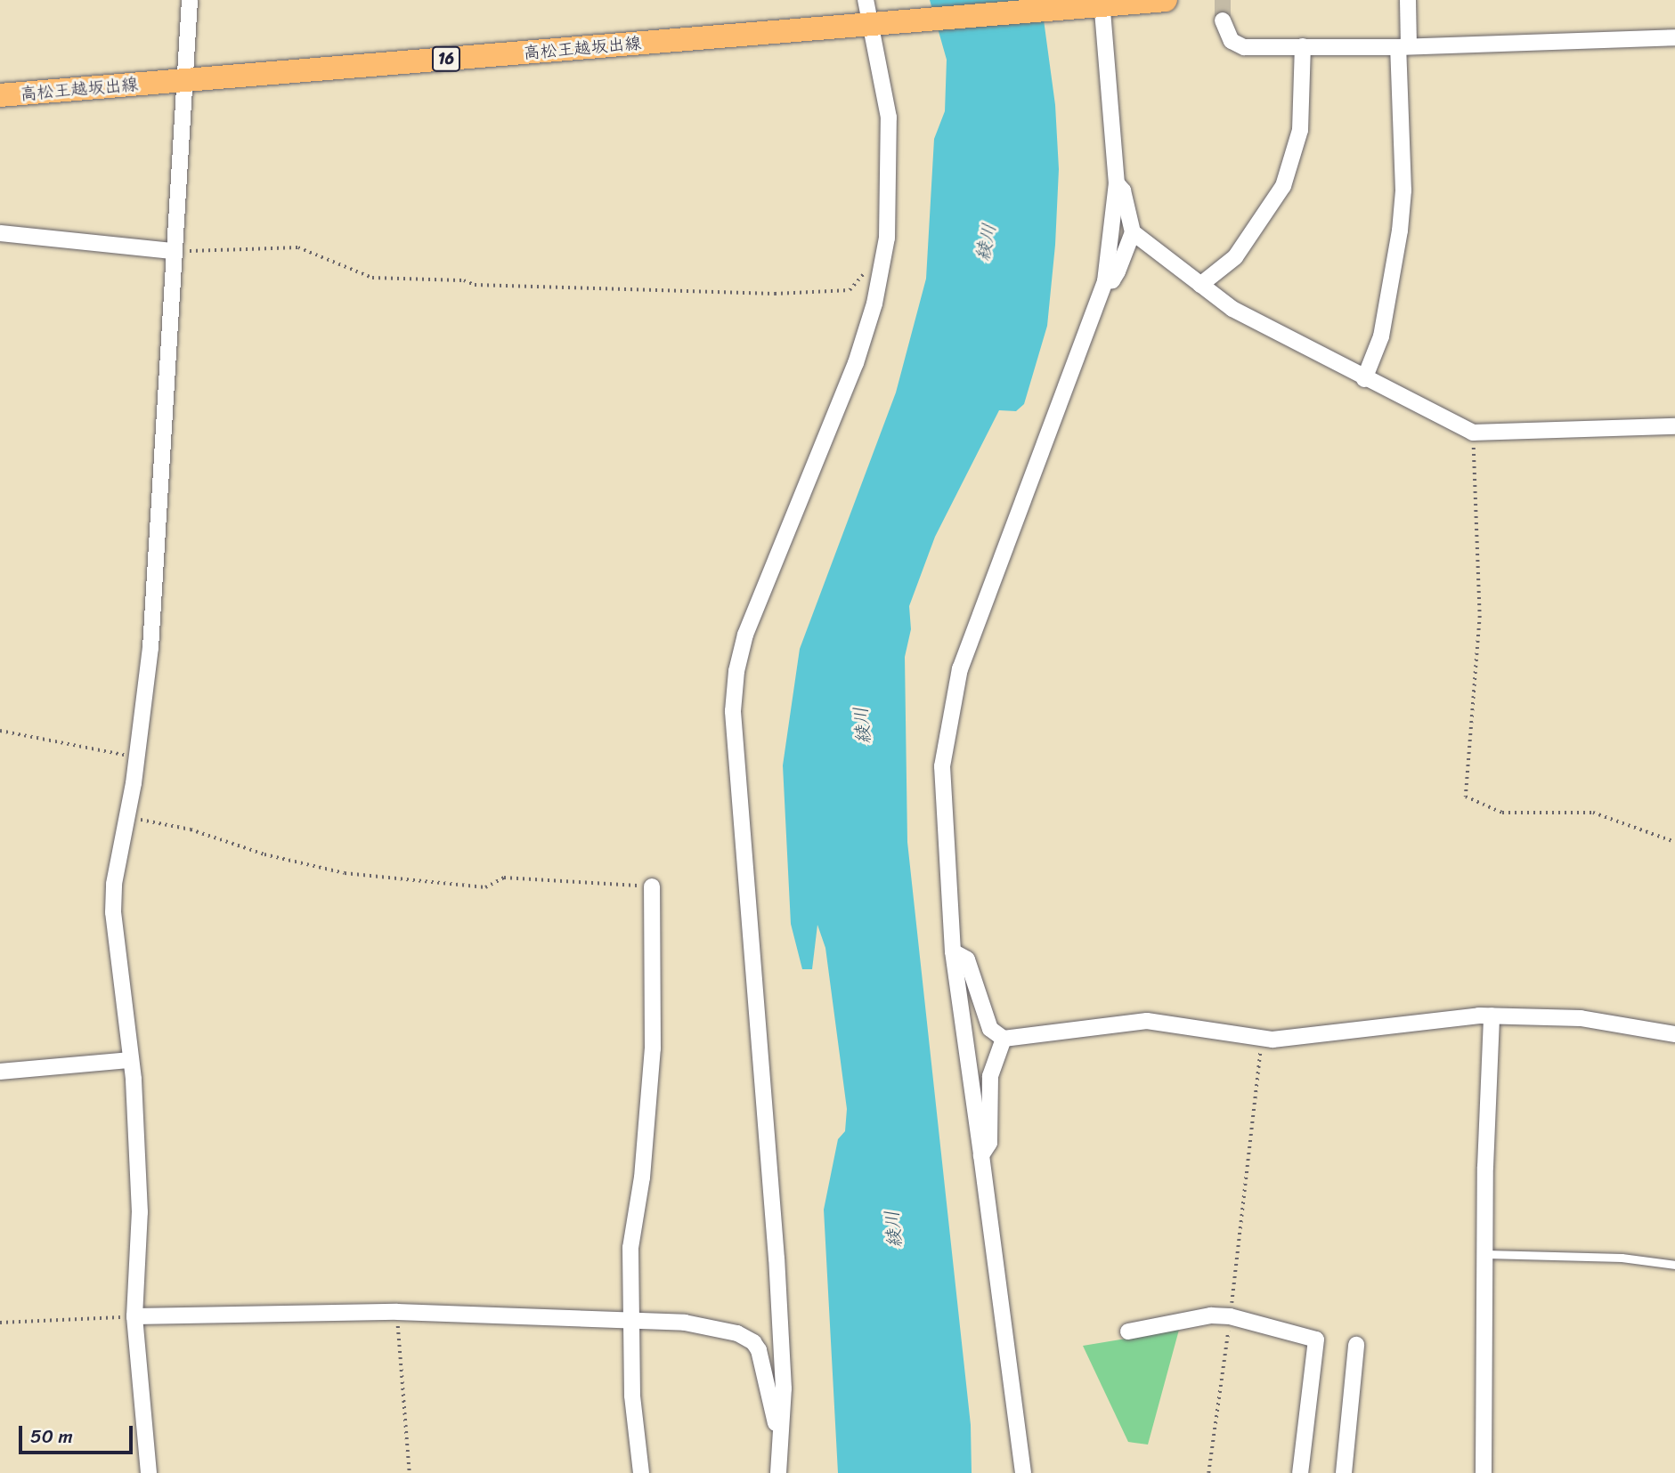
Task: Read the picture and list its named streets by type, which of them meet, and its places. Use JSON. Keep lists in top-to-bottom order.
{
  "streets": {
    "main road": ["高松王越坂出線", "16"]
  },
  "water": ["綾川"],
  "scale_bar": "50 m"
}
